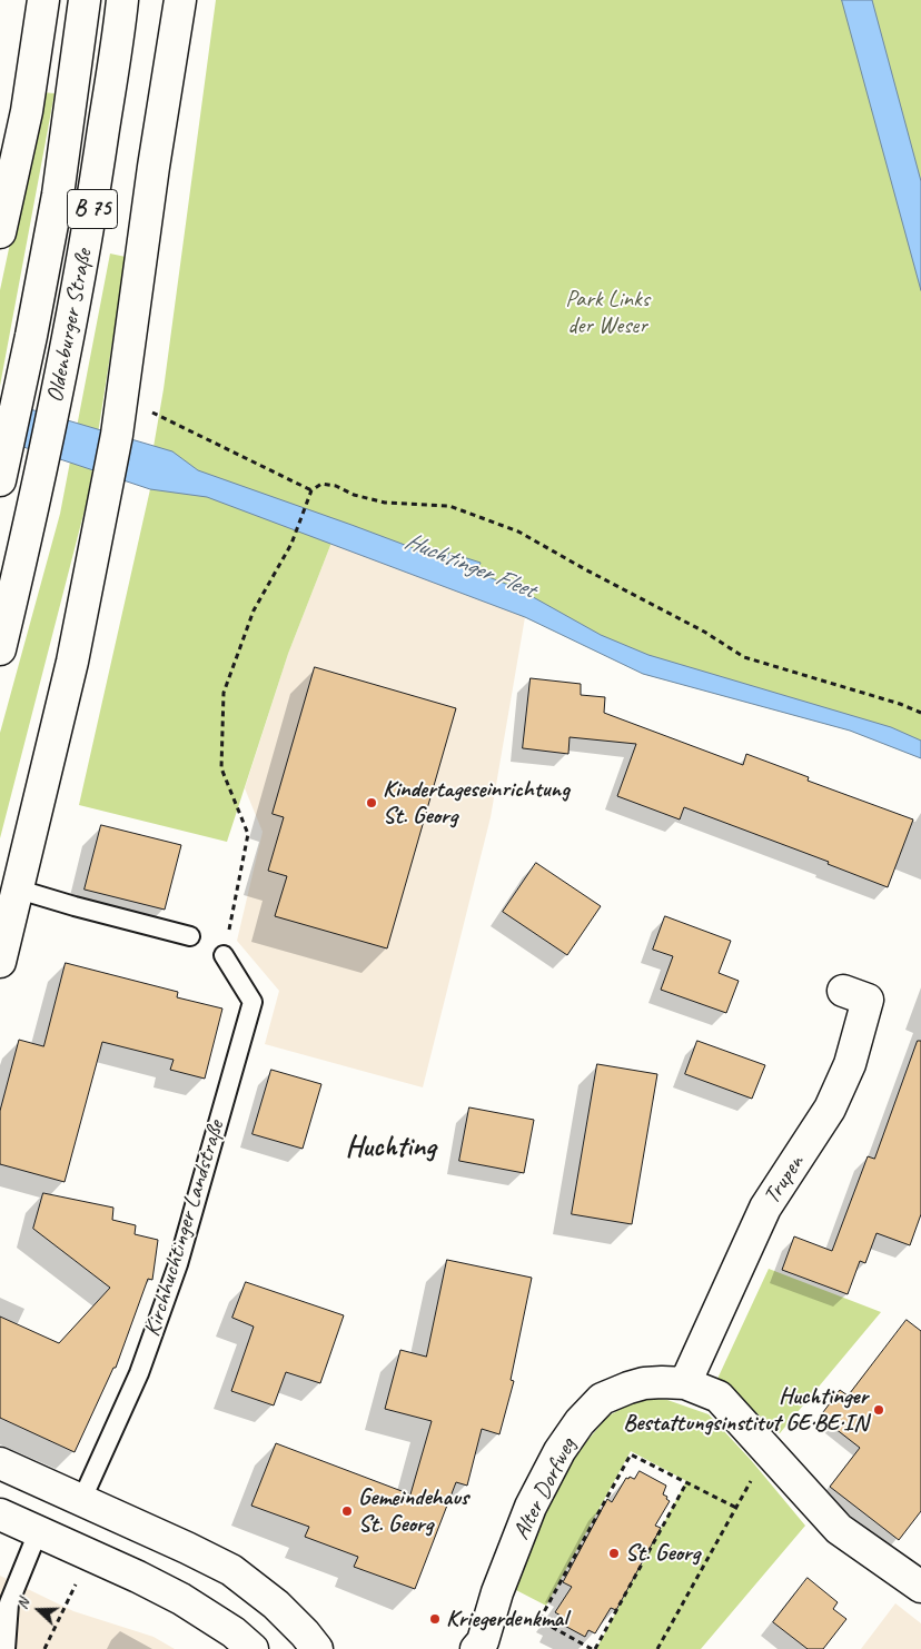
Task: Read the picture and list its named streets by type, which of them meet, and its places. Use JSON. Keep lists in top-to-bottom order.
{
  "streets": {
    "main road": [
      "B 75",
      "Oldenburger Straße",
      "Trupen",
      "Alter Dorfweg"
    ],
    "lane": ["Kirchhuchtinger Landstraße"]
  },
  "crossings": [
    ["Trupen", "Alter Dorfweg"]
  ],
  "districts": ["Huchting"],
  "water": ["Huchtinger Fleet"],
  "parks": ["Park Links der Weser"],
  "places": [
    "Kindertageseinrichtung St. Georg",
    "Huchtinger Bestattungsinstitut GE·BE·IN",
    "Gemeindehaus St. Georg",
    "St. Georg",
    "Kriegerdenkmal"
  ],
  "north": "left"
}
